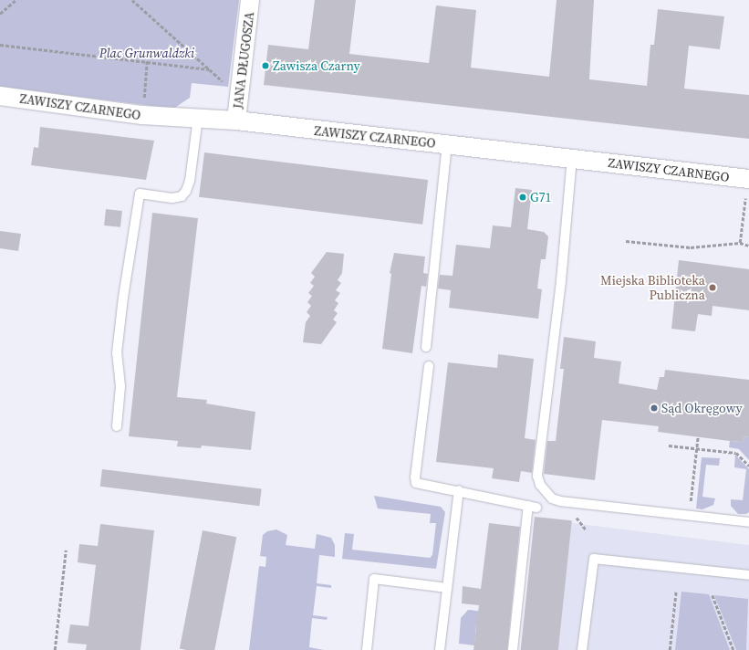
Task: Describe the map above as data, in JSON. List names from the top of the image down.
{
  "streets": {
    "street": ["JANA DŁUGOSZA", "ZAWISZY CZARNEGO"]
  },
  "crossings": [
    ["JANA DŁUGOSZA", "ZAWISZY CZARNEGO"]
  ],
  "parks": ["Plac Grunwaldzki"],
  "places": [
    "Zawisza Czarny",
    "G71",
    "Miejska Biblioteka Publiczna",
    "Sąd Okręgowy"
  ]
}
